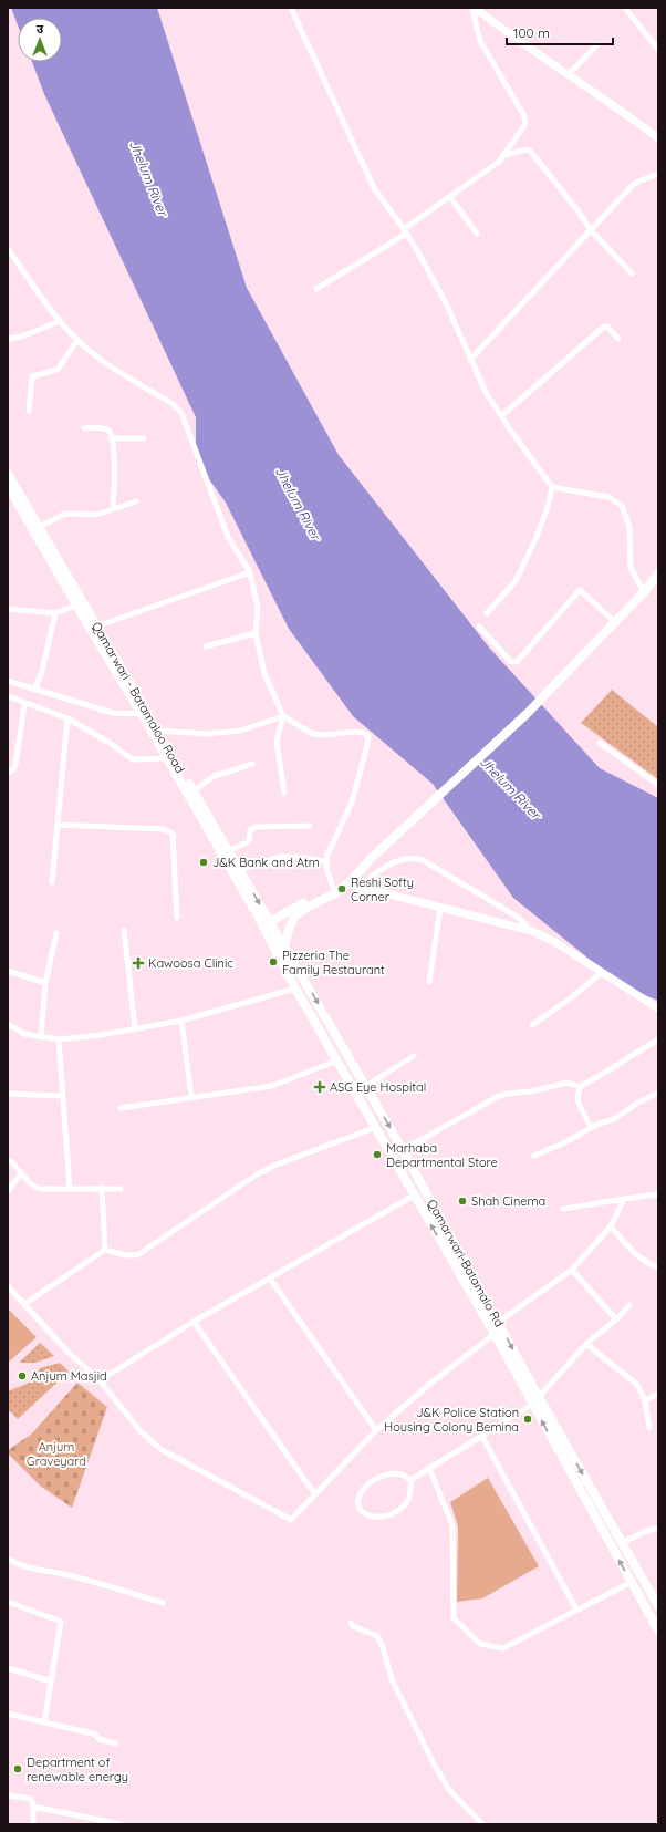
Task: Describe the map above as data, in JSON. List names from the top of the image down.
{
  "streets": {
    "main road": ["Qamarwari - Batamaloo Road", "Qamarwari-Batamalo Rd"]
  },
  "crossings": [
    ["Qamarwari - Batamaloo Road", "Qamarwari-Batamalo Rd"]
  ],
  "water": ["Jhelum River"],
  "parks": ["Anjum Graveyard"],
  "places": {
    "other": [
      "J&K Bank and Atm",
      "Reshi Softy Corner",
      "Pizzeria The Family Restaurant",
      "Marhaba Departmental Store",
      "Shah Cinema",
      "Anjum Masjid",
      "J&K Police Station Housing Colony Bemina",
      "Department of renewable energy"
    ],
    "health": ["Kawoosa Clinic", "ASG Eye Hospital"]
  },
  "scale_bar": "100 m",
  "north": "top"
}
